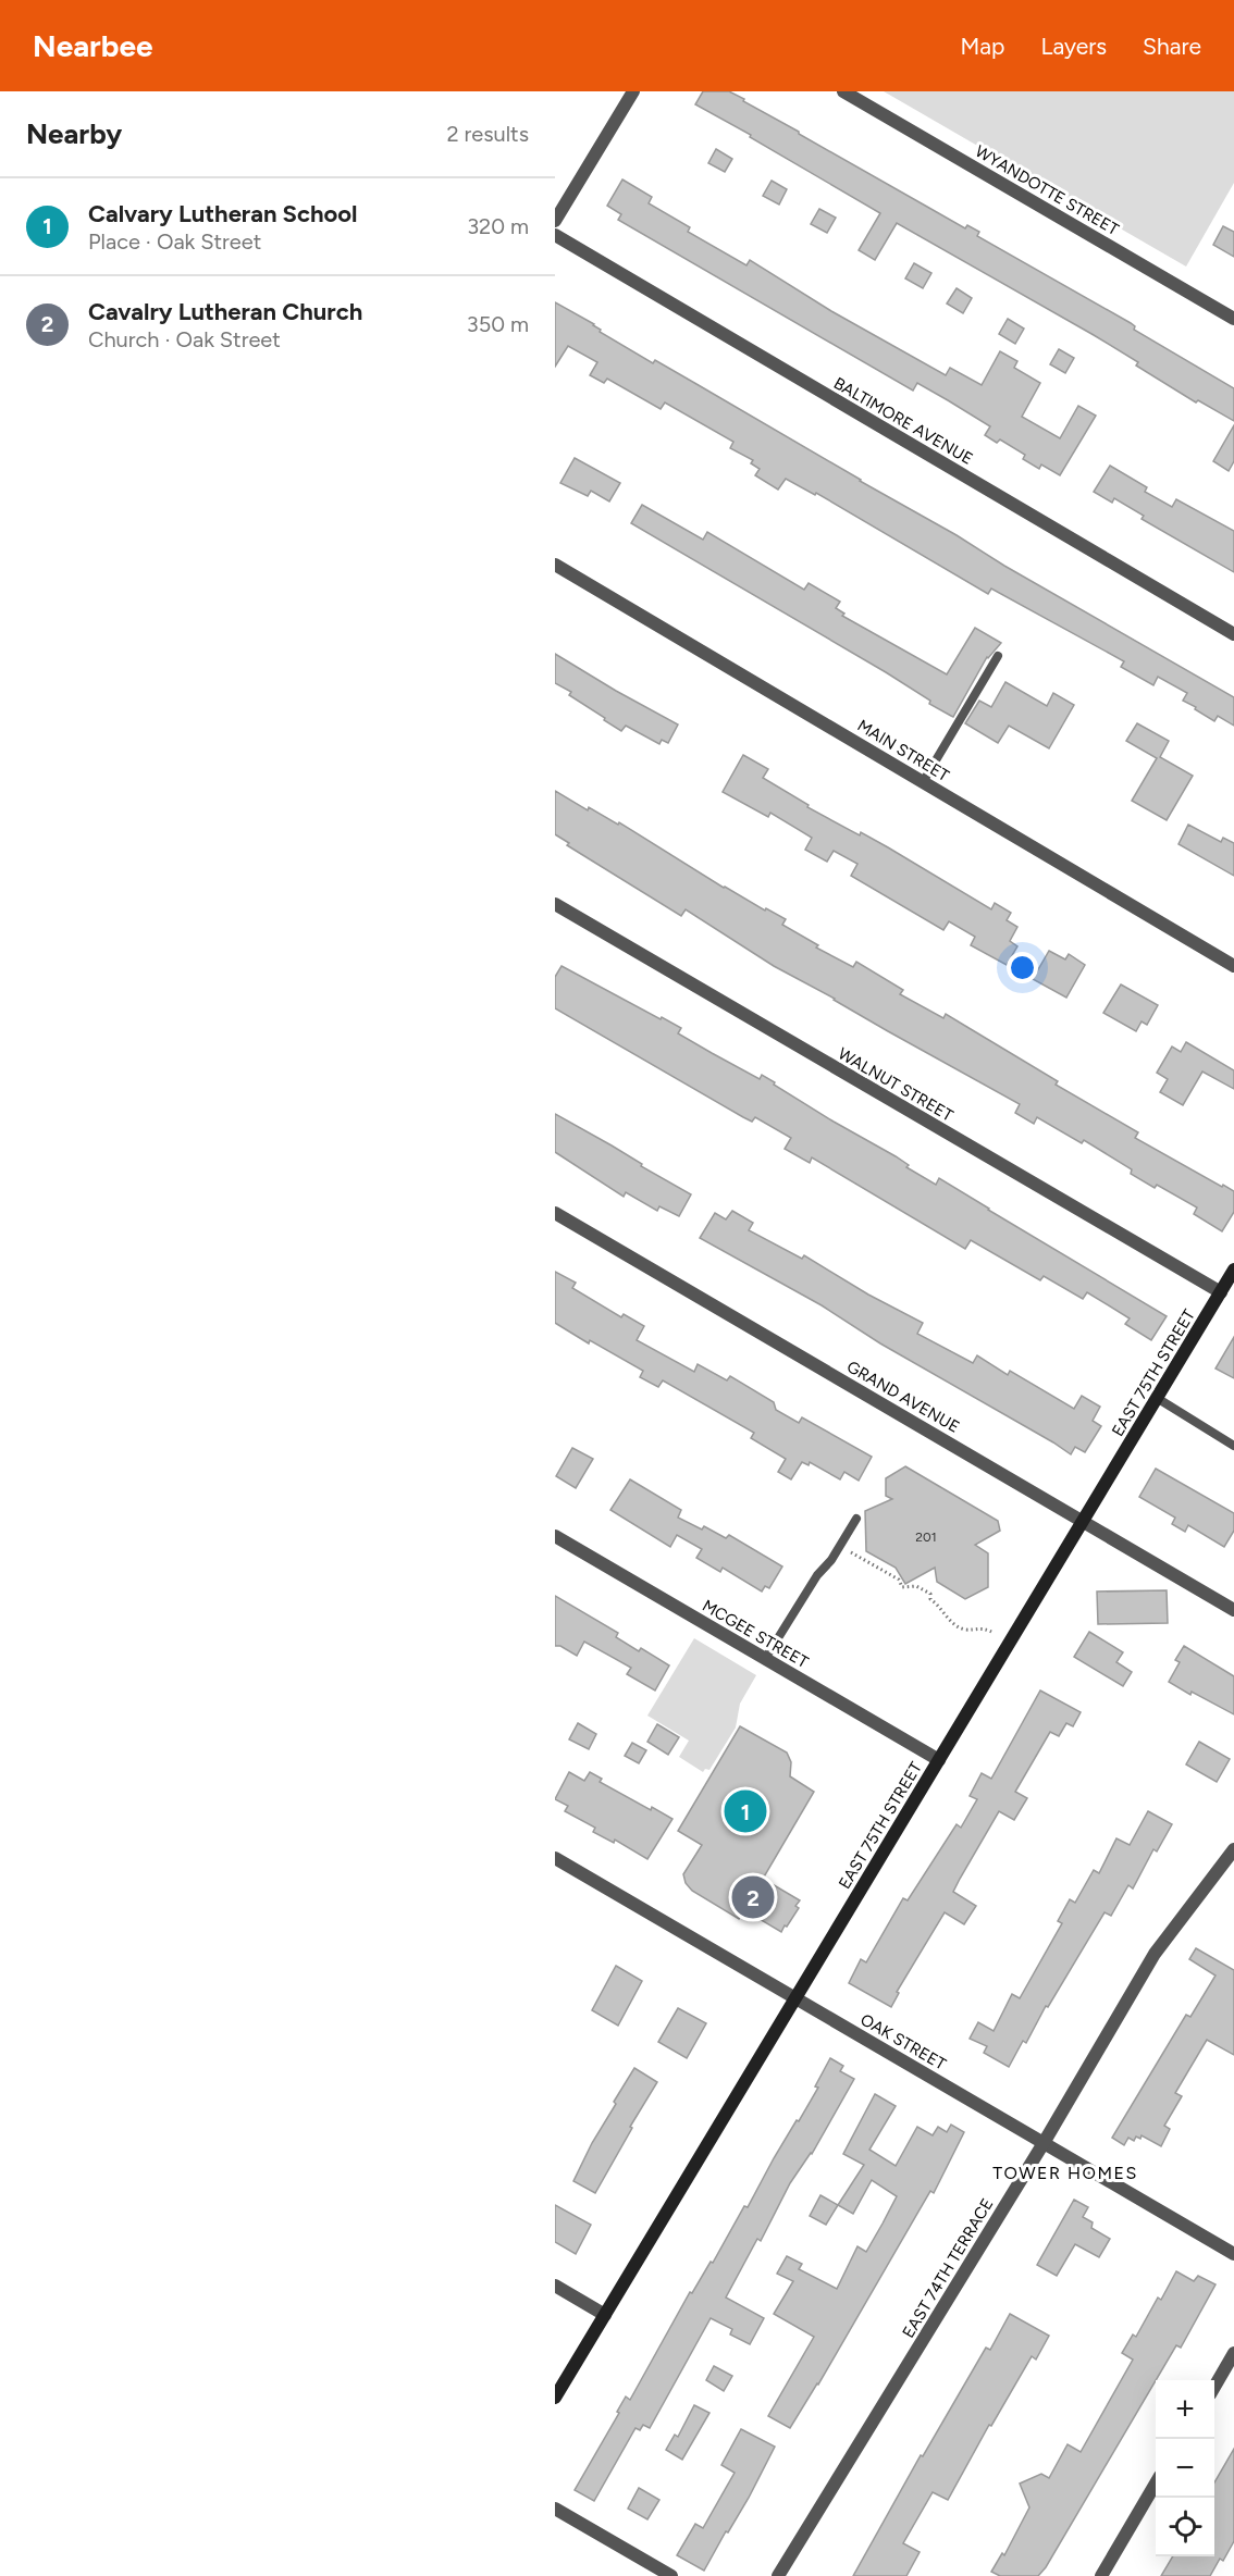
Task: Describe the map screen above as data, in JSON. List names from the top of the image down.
{
  "streets": {
    "main road": ["EAST 75TH STREET"],
    "street": [
      "WYANDOTTE STREET",
      "BALTIMORE AVENUE",
      "MAIN STREET",
      "WALNUT STREET",
      "GRAND AVENUE",
      "MCGEE STREET",
      "OAK STREET",
      "EAST 74TH TERRACE"
    ]
  },
  "crossings": [
    ["WALNUT STREET", "EAST 75TH STREET"],
    ["EAST 75TH STREET", "GRAND AVENUE"],
    ["EAST 75TH STREET", "MCGEE STREET"],
    ["EAST 75TH STREET", "OAK STREET"],
    ["OAK STREET", "EAST 74TH TERRACE"]
  ],
  "districts": ["TOWER HOMES"],
  "house_numbers": ["201"],
  "page": {
    "header": "Nearbee",
    "nav": ["Map", "Layers", "Share"],
    "heading": ["Nearby", "2 results"],
    "list": [
      {
        "mark": "1",
        "name": "Calvary Lutheran School",
        "note": "Place · Oak Street",
        "value": "320 m"
      },
      {
        "mark": "2",
        "name": "Cavalry Lutheran Church",
        "note": "Church · Oak Street",
        "value": "350 m"
      }
    ],
    "pins": ["1", "2"],
    "map_buttons": ["+", "−"]
  }
}
